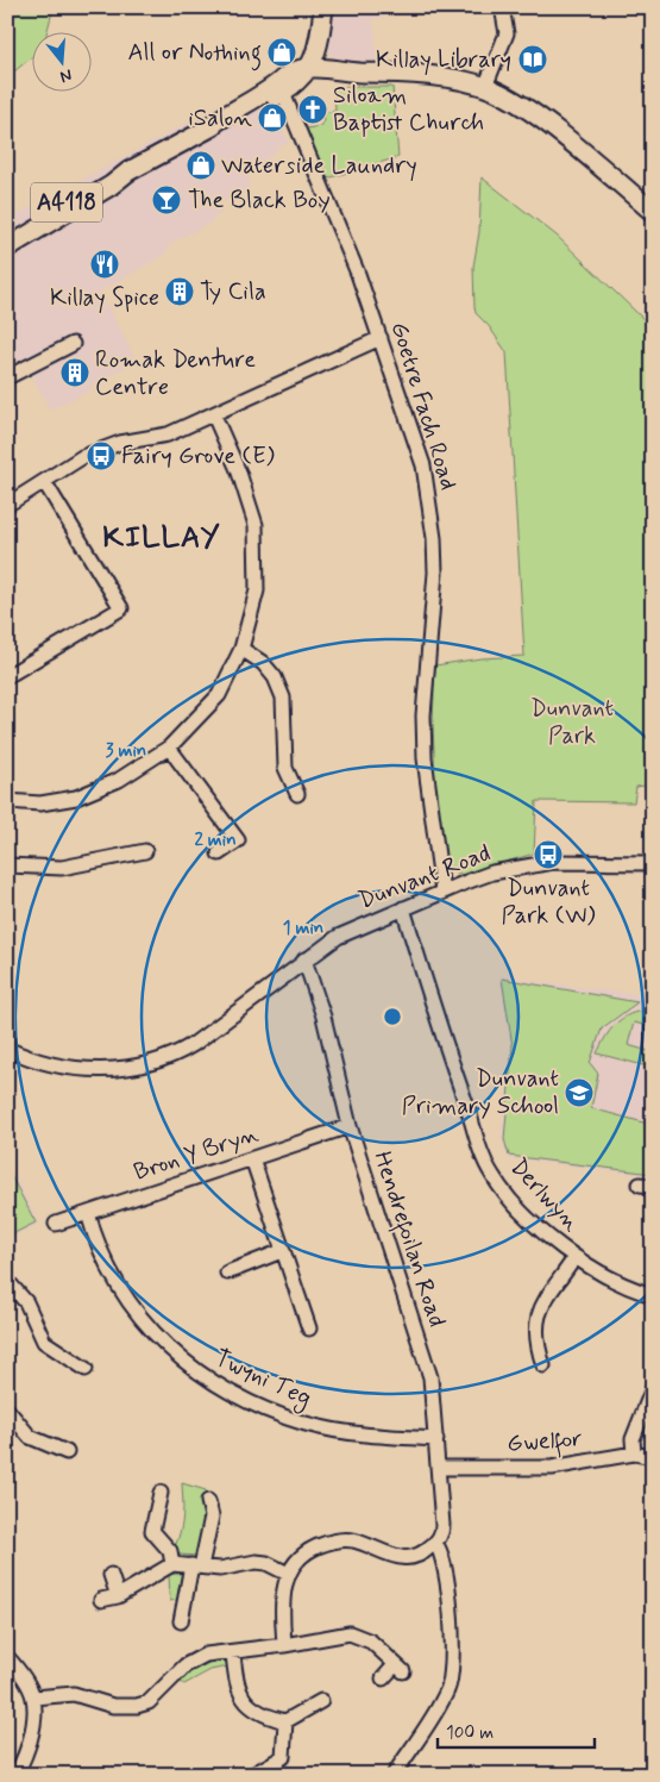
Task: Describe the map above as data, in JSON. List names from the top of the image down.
{
  "streets": {
    "main road": ["A4118"],
    "street": [
      "Goetre Fach Road",
      "Dunvant Road",
      "Bron Y Bryn",
      "Derlwyn",
      "Hendrefoilan Road",
      "Twyni Teg",
      "Gwelfor"
    ]
  },
  "crossings": [
    ["A4118", "Goetre Fach Road"],
    ["Goetre Fach Road", "Dunvant Road"],
    ["Dunvant Road", "Derlwyn"],
    ["Dunvant Road", "Hendrefoilan Road"],
    ["Bron Y Bryn", "Hendrefoilan Road"],
    ["Bron Y Bryn", "Twyni Teg"],
    ["Hendrefoilan Road", "Twyni Teg"],
    ["Hendrefoilan Road", "Gwelfor"]
  ],
  "districts": ["KILLAY"],
  "parks": ["Dunvant Park"],
  "places": {
    "shop": ["All or Nothing", "iSalon", "Waterside Laundry"],
    "library": ["Killay Library"],
    "church": ["Siloam Baptist Church"],
    "bar": ["The Black Boy"],
    "restaurant": ["Killay Spice"],
    "building": ["Ty Cila", "Romak Denture Centre"],
    "bus stop": ["Fairy Grove (E)", "Dunvant Park (W)"],
    "school or university": ["Dunvant Primary School"]
  },
  "scale_bar": "100 m",
  "north": "bottom",
  "rings": ["3 min", "2 min", "1 min"]
}
